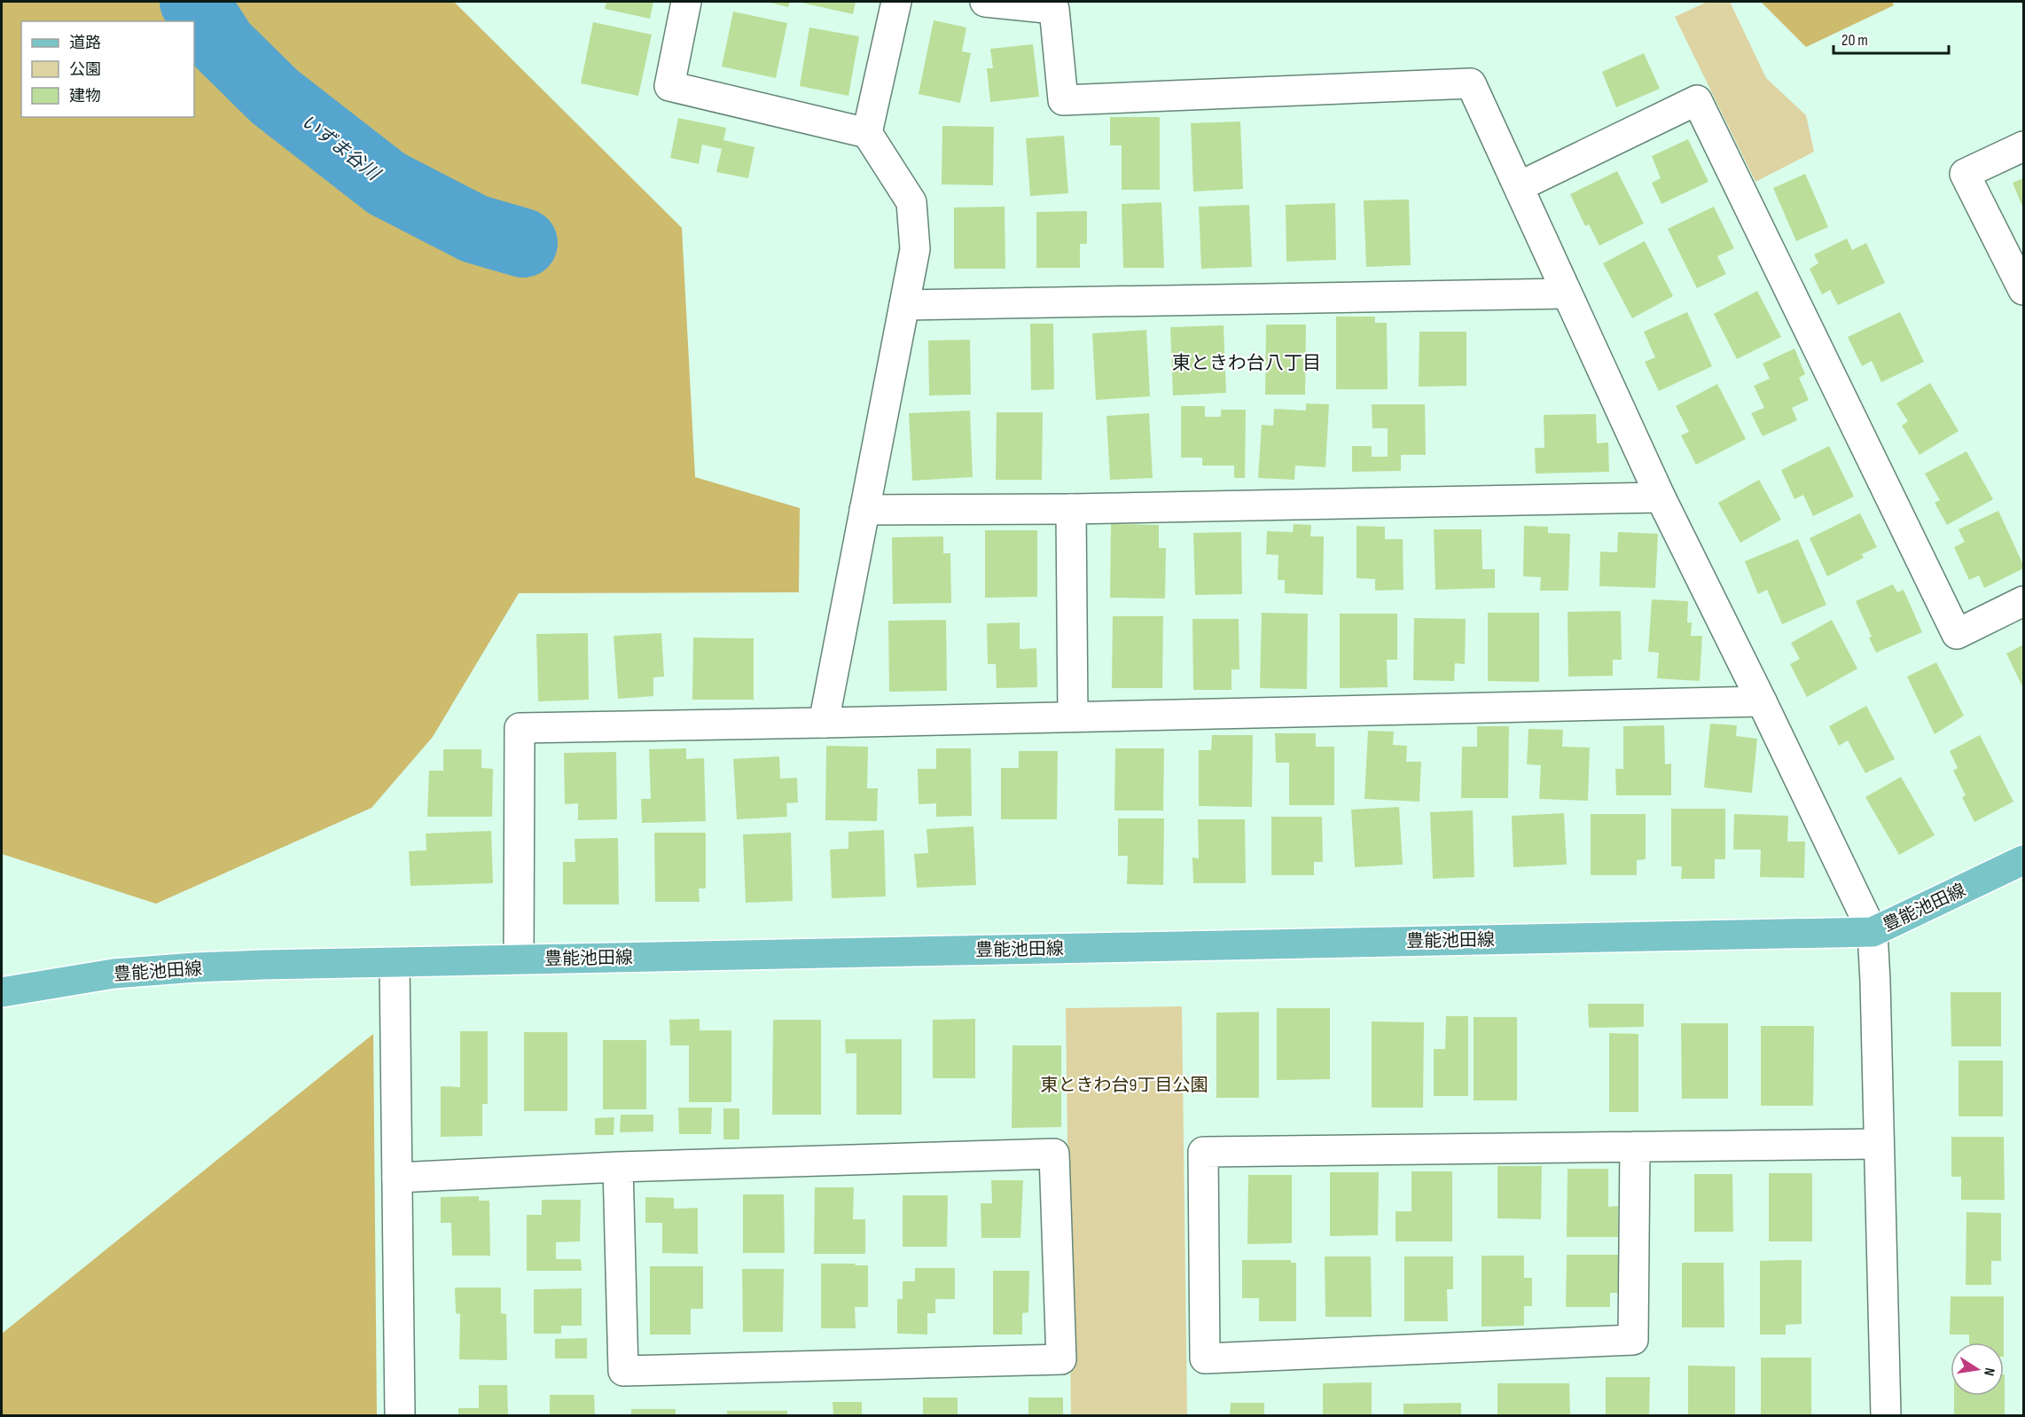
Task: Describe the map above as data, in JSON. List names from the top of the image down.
{
  "streets": {
    "main road": ["豊能池田線"]
  },
  "districts": ["東ときわ台八丁目"],
  "water": ["いずま谷川"],
  "parks": ["東ときわ台9丁目公園"],
  "legend": ["道路", "公園", "建物"],
  "scale_bar": "20 m",
  "north": "right"
}
